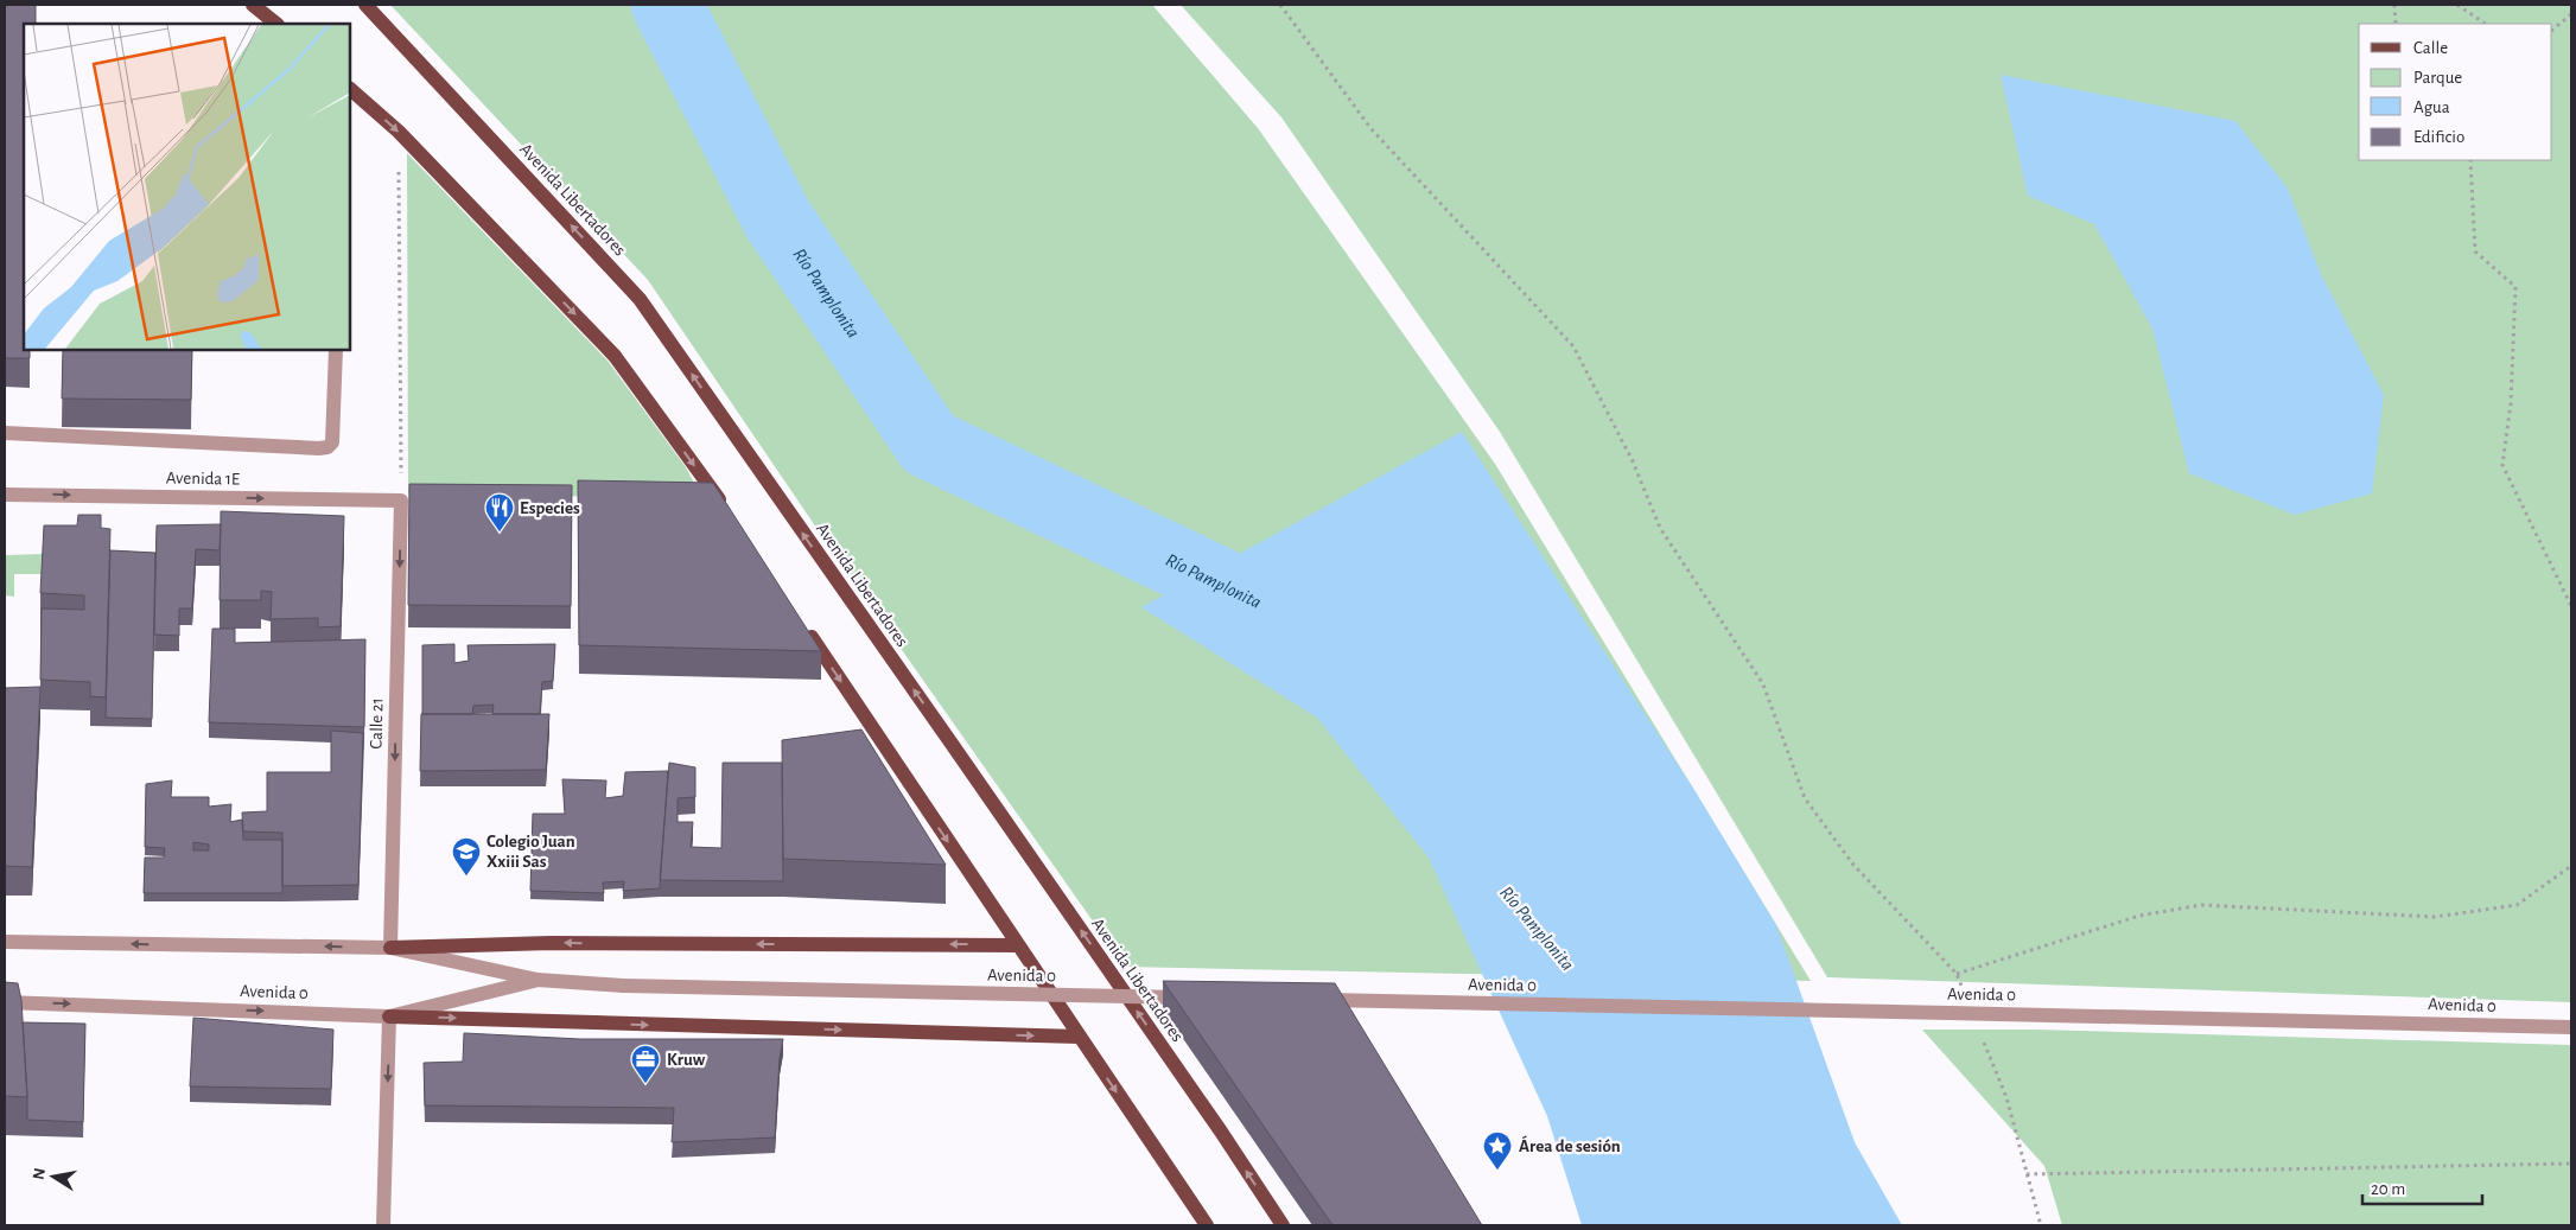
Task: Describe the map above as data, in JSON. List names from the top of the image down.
{
  "streets": {
    "main road": ["Avenida Libertadores"],
    "street": ["Avenida 1E", "Calle 21", "Avenida 0"]
  },
  "crossings": [
    ["Avenida 1E", "Calle 21"],
    ["Calle 21", "Avenida 0"]
  ],
  "one_way": ["Avenida 1E", "Calle 21"],
  "water": ["Río Pamplonita"],
  "places": {
    "restaurant": ["Especies"],
    "school or university": ["Colegio Juan Xxiii Sas"],
    "office": ["Kruw"],
    "place": ["Área de sesión"]
  },
  "legend": [
    "Calle",
    "Parque",
    "Agua",
    "Edificio"
  ],
  "scale_bar": "20 m",
  "north": "left"
}
